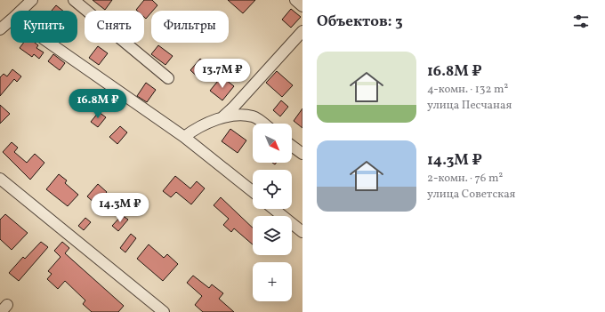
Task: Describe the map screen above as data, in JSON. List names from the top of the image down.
{
  "north": "bottom right",
  "page": {
    "heading": "Объектов: 3",
    "chip": ["Купить", "Снять", "Фильтры"],
    "list": [
      {
        "name": "16.8M ₽",
        "note": "4-комн. · 132 m² · улица Песчаная"
      },
      {
        "name": "14.3M ₽",
        "note": "2-комн. · 76 m² · улица Советская"
      }
    ],
    "price": ["13.7M ₽", "16.8M ₽", "14.3M ₽"],
    "map_buttons": "+"
  }
}
